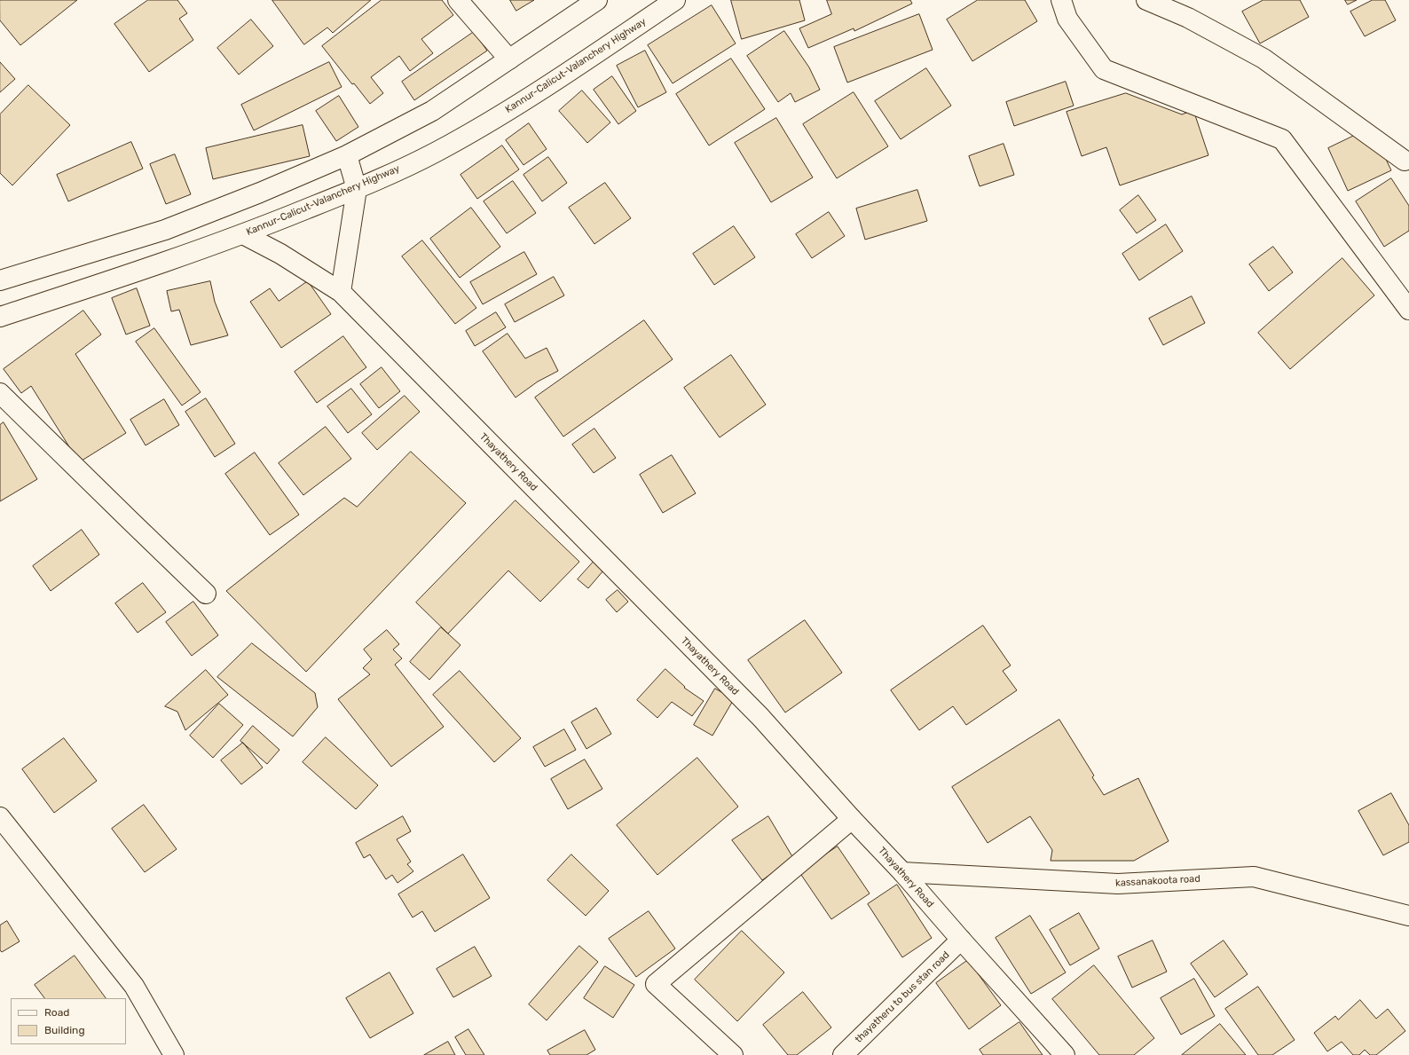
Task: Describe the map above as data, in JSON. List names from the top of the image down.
{
  "streets": {
    "main road": [
      "Kannur-Calicut-Valanchery Highway",
      "Thayathery Road",
      "kassanakoota road",
      "thayatheru to bus stan road"
    ]
  },
  "crossings": [
    ["Kannur-Calicut-Valanchery Highway", "Thayathery Road"],
    ["Thayathery Road", "kassanakoota road"],
    ["Thayathery Road", "thayatheru to bus stan road"]
  ],
  "legend": ["Road", "Building"]
}
